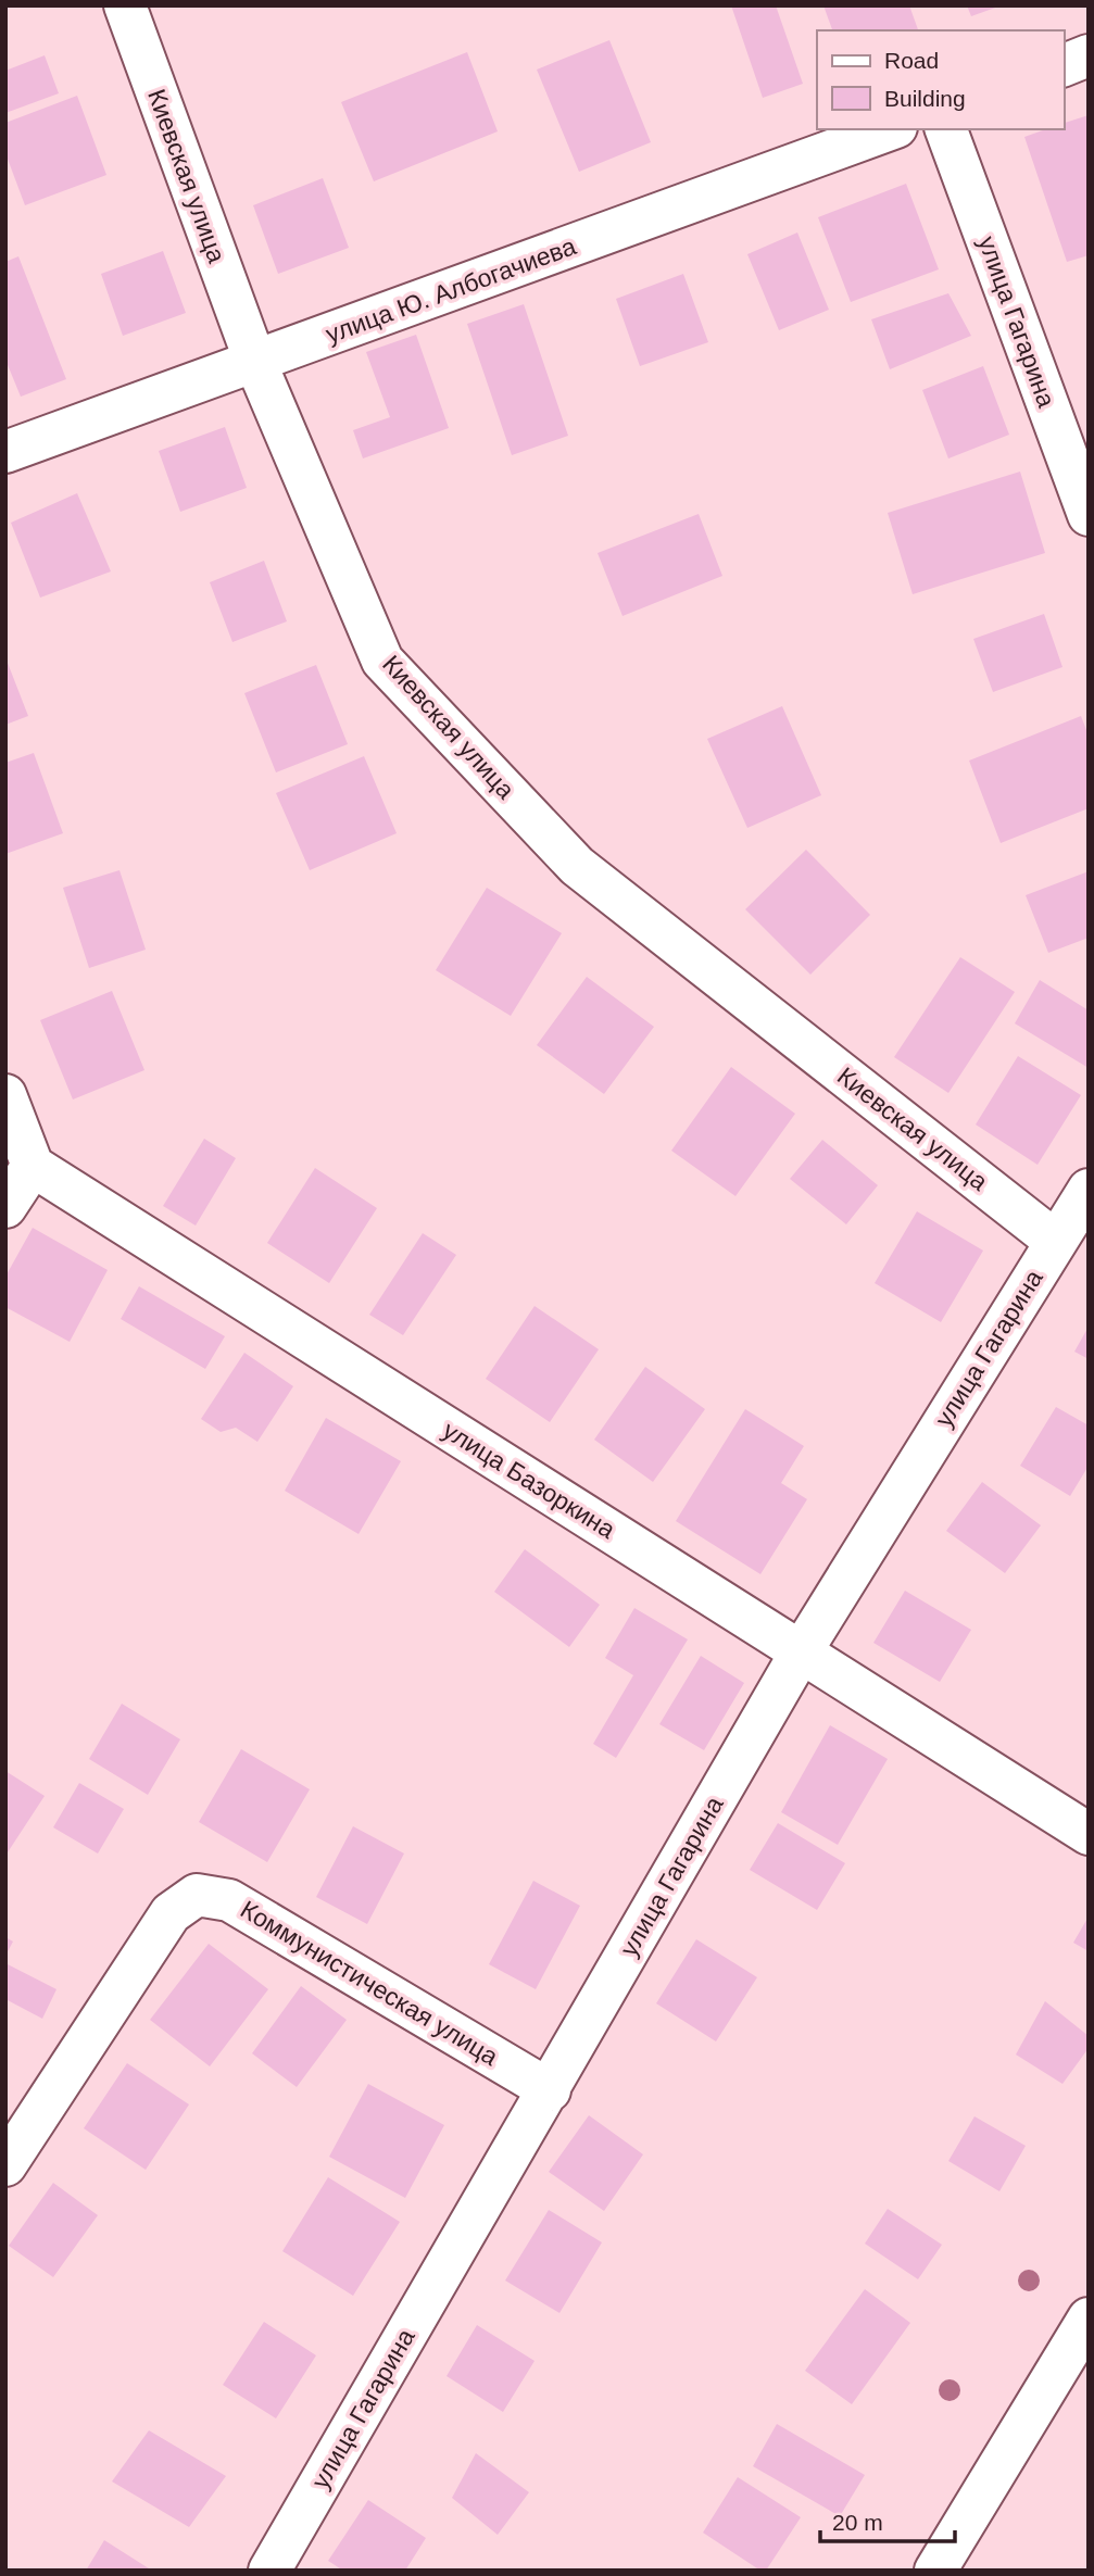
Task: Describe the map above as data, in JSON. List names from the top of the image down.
{
  "streets": {
    "street": [
      "Киевская улица",
      "улица Ю. Албогачиева",
      "улица Гагарина",
      "улица Базоркина",
      "Коммунистическая улица"
    ]
  },
  "crossings": [
    ["Киевская улица", "улица Ю. Албогачиева"],
    ["Киевская улица", "улица Гагарина"],
    ["улица Гагарина", "улица Базоркина"],
    ["улица Гагарина", "Коммунистическая улица"]
  ],
  "legend": ["Road", "Building"],
  "scale_bar": "20 m"
}
